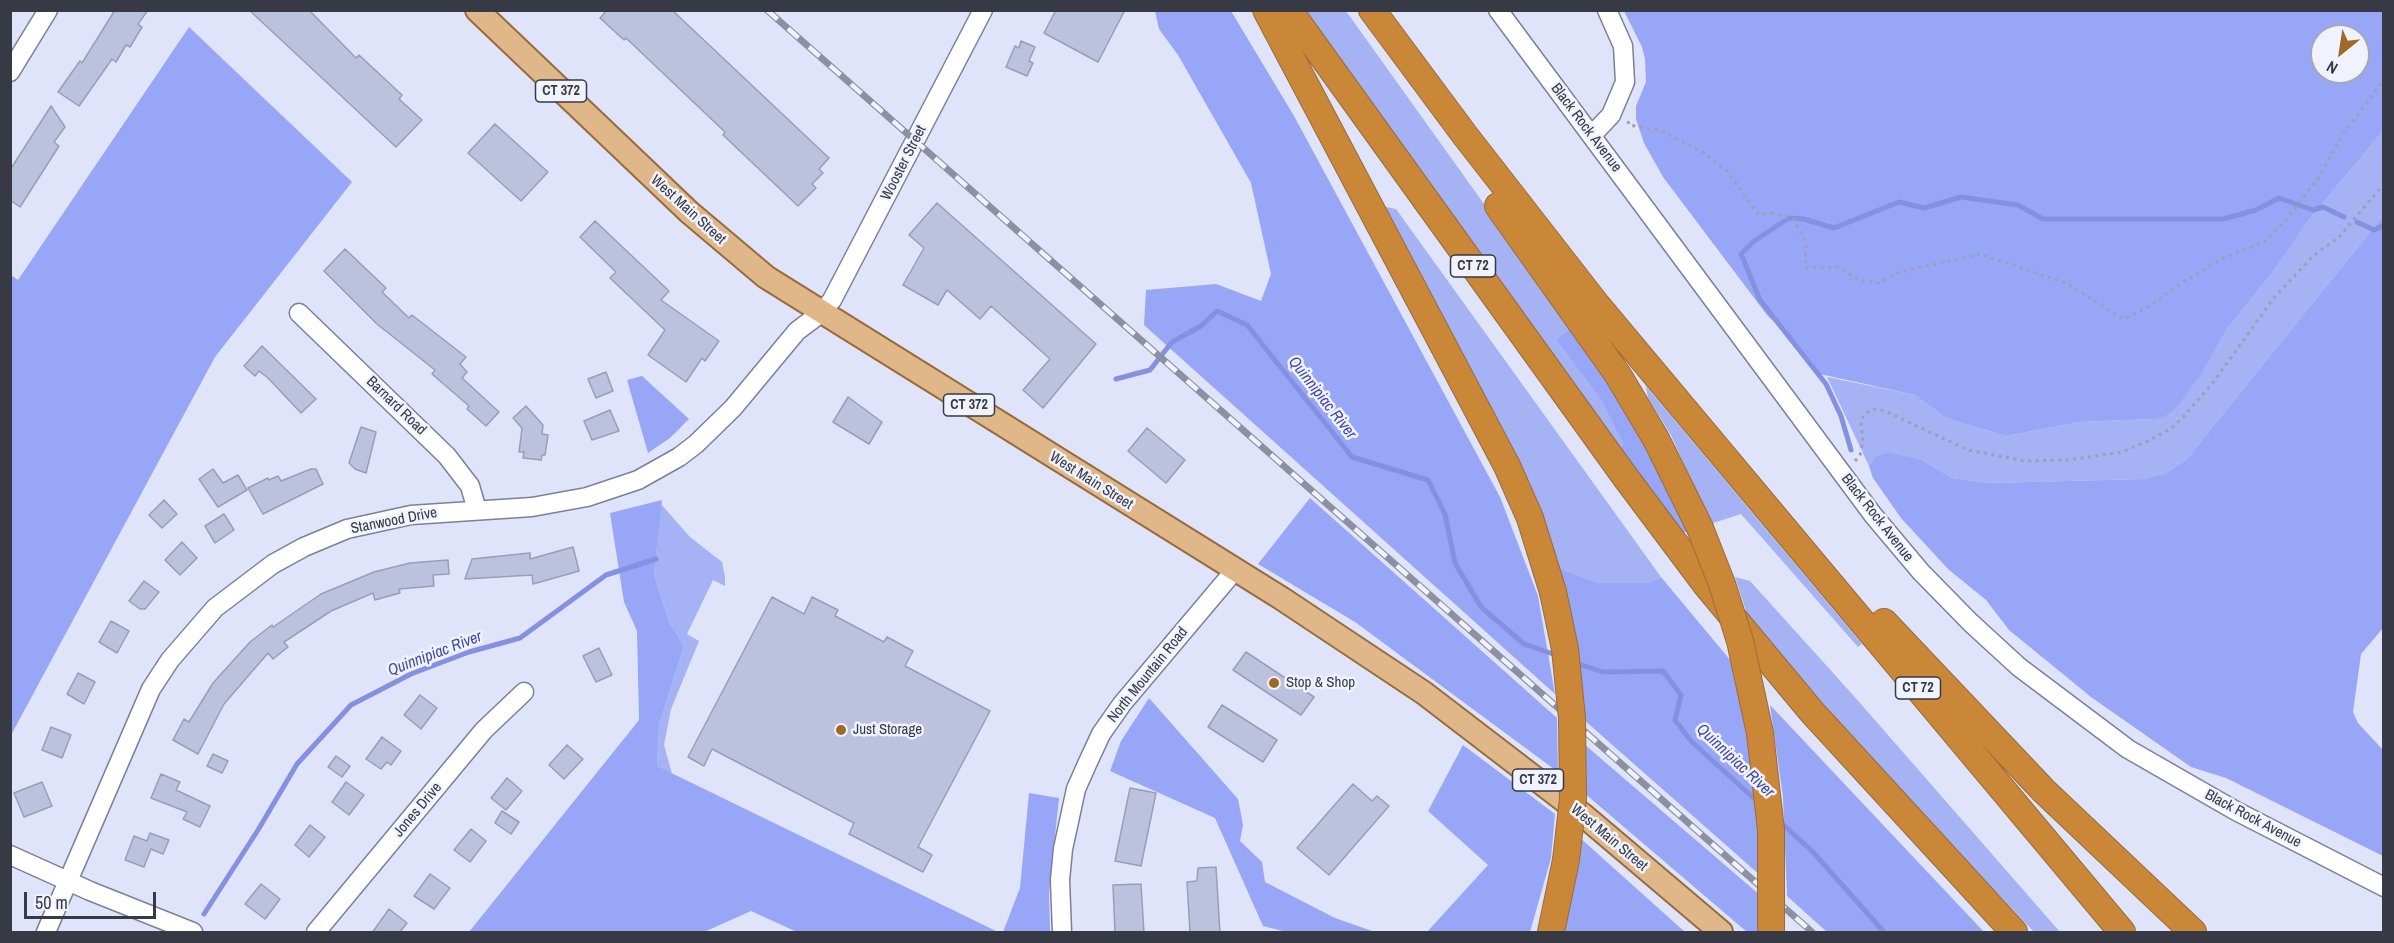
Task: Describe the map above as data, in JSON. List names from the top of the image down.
{
  "streets": {
    "highway": ["CT 72"],
    "main road": ["CT 372", "West Main Street"],
    "street": [
      "Black Rock Avenue",
      "Wooster Street",
      "Barnard Road",
      "Stanwood Drive",
      "North Mountain Road",
      "Jones Drive"
    ]
  },
  "crossings": [
    ["Wooster Street", "West Main Street"],
    ["Wooster Street", "Stanwood Drive"],
    ["West Main Street", "Stanwood Drive"],
    ["West Main Street", "North Mountain Road"],
    ["Barnard Road", "Stanwood Drive"]
  ],
  "water": ["Quinnipiac River"],
  "places": ["Stop & Shop", "Just Storage"],
  "scale_bar": "50 m",
  "north": "bottom left"
}
